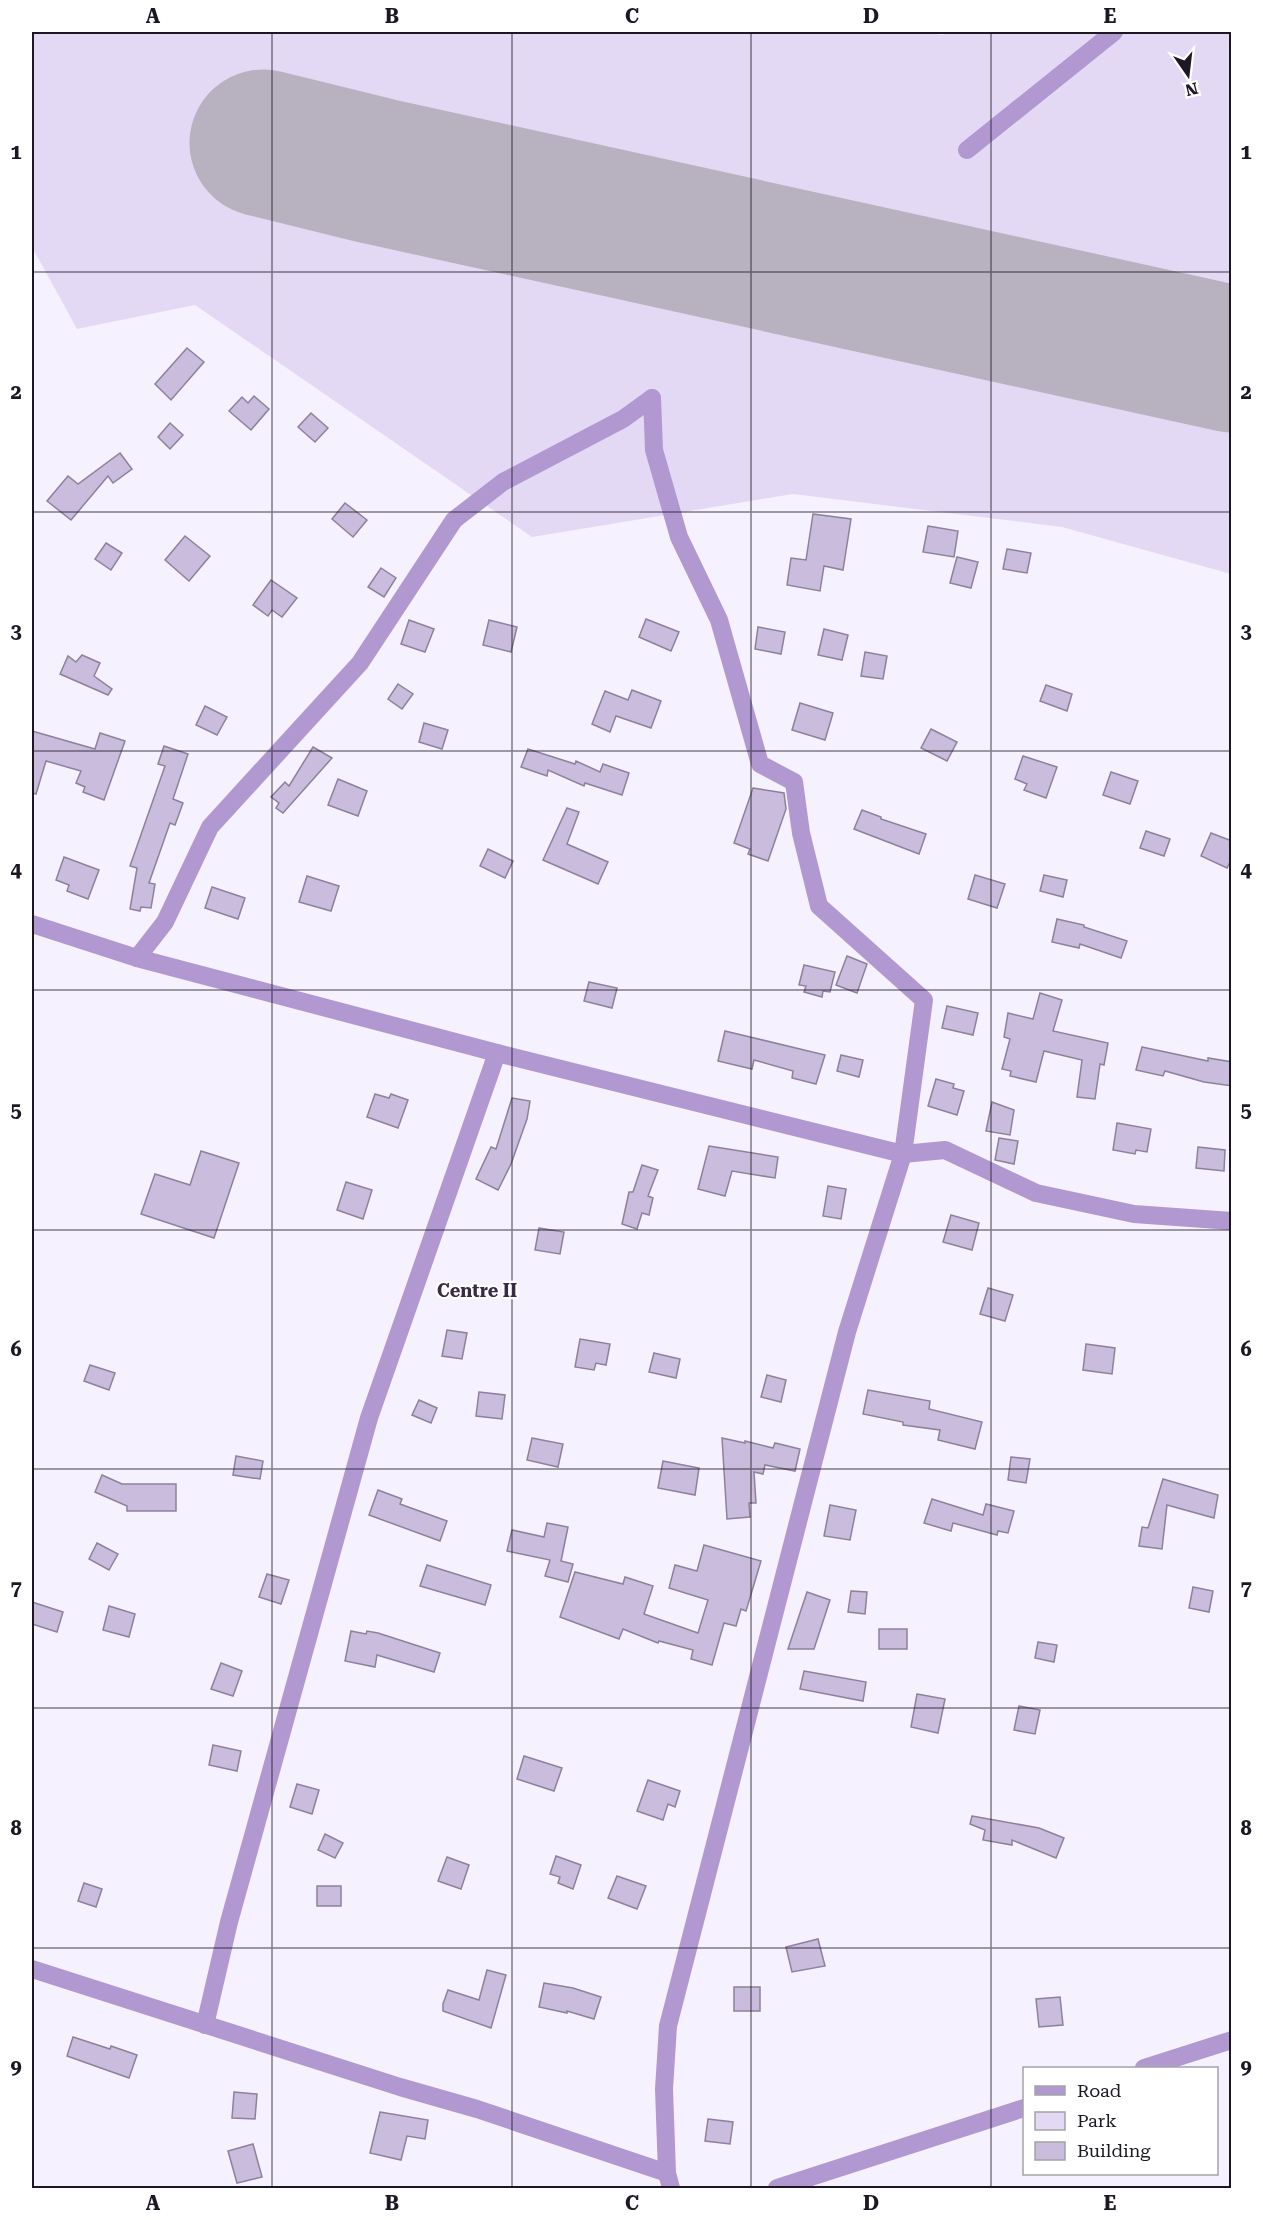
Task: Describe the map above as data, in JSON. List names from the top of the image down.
{
  "districts": ["Centre II"],
  "legend": ["Road", "Park", "Building"],
  "north": "bottom",
  "grid": {
    "columns": [
      "A",
      "B",
      "C",
      "D",
      "E"
    ],
    "rows": [
      "1",
      "2",
      "3",
      "4",
      "5",
      "6",
      "7",
      "8",
      "9"
    ]
  }
}
